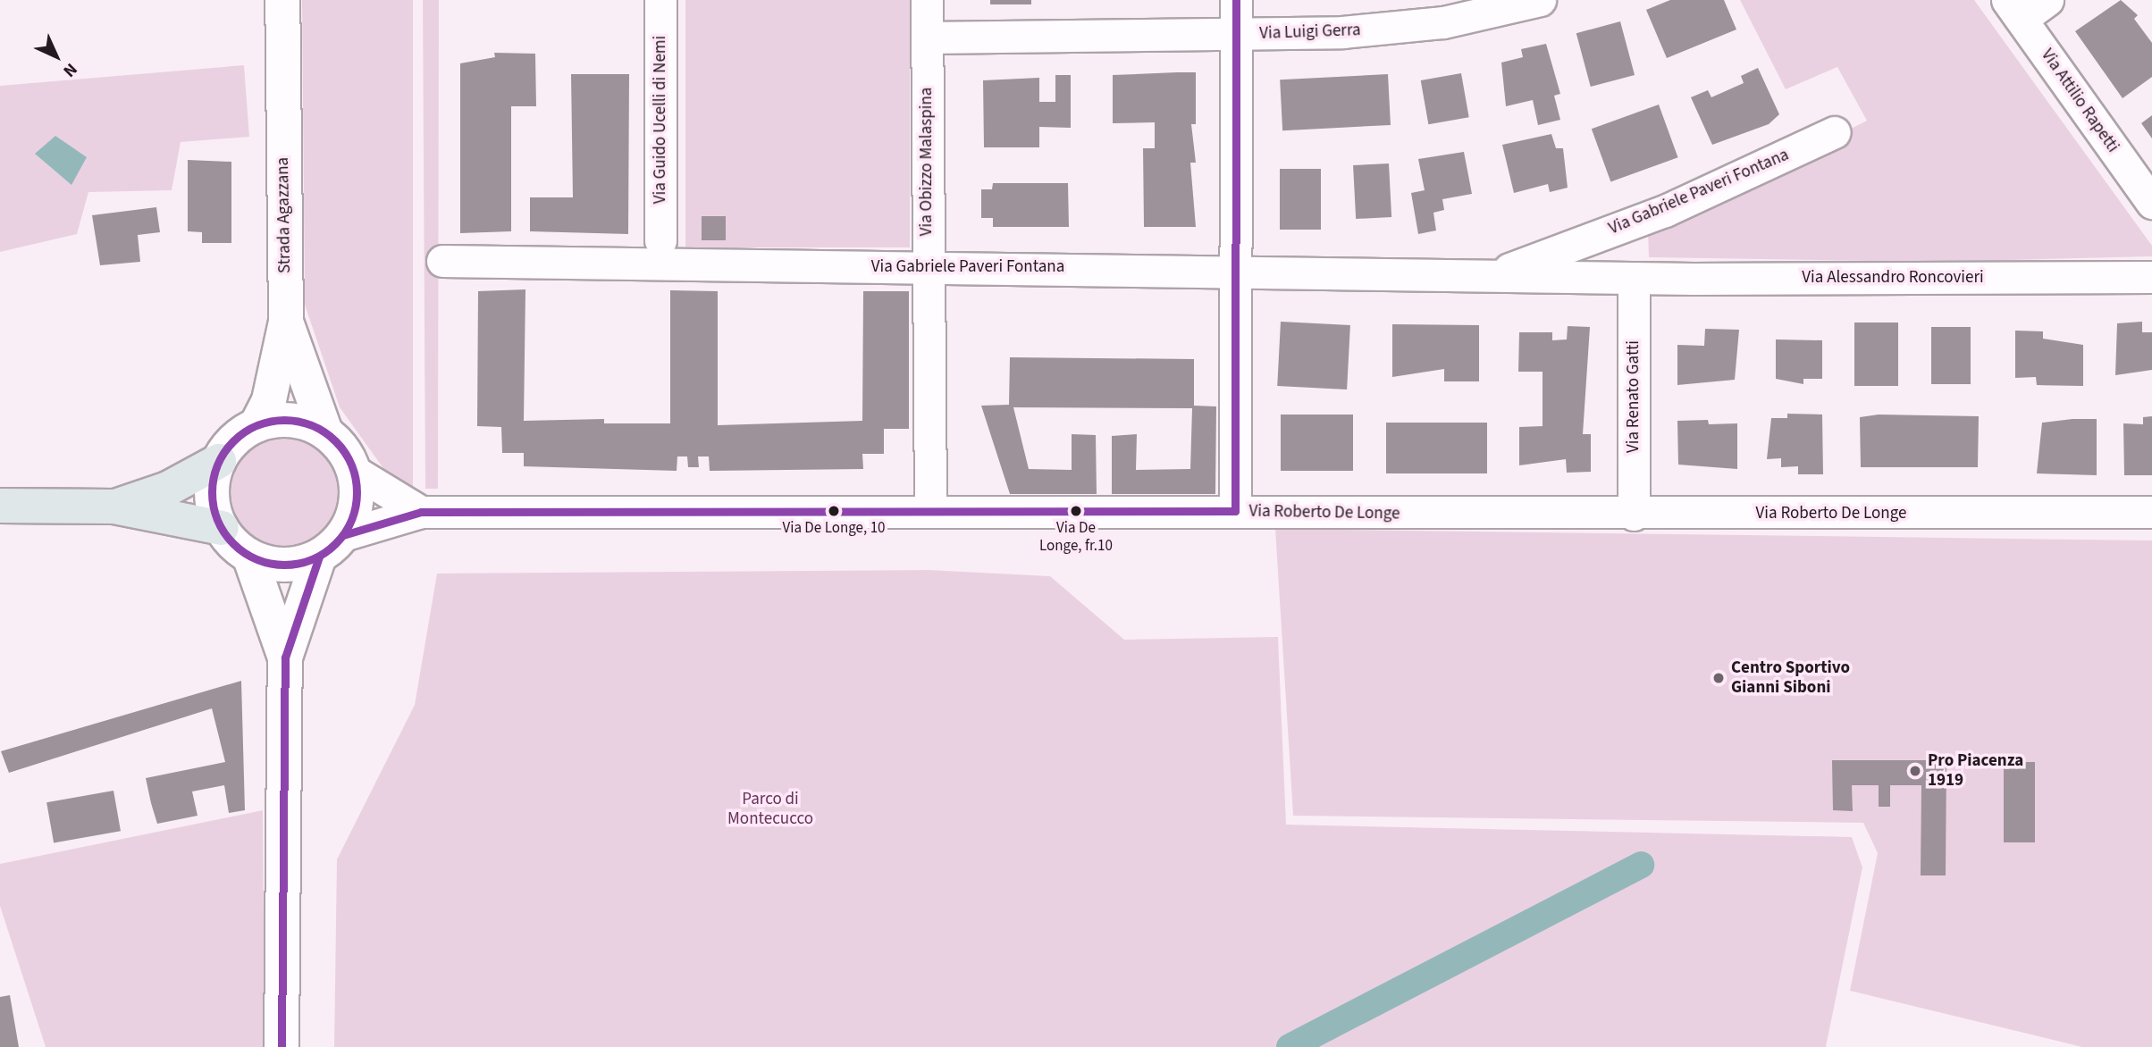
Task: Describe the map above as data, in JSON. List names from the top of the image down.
{
  "streets": {
    "main road": ["Strada Agazzana"],
    "street": [
      "Via Luigi Gerra",
      "Via Attilio Rapetti",
      "Via Guido Ucelli di Nemi",
      "Via Obizzo Malaspina",
      "Via Gabriele Paveri Fontana",
      "Via Alessandro Roncovieri",
      "Via Renato Gatti",
      "Via Roberto De Longe"
    ]
  },
  "crossings": [
    ["Via Luigi Gerra", "Via Obizzo Malaspina"],
    ["Via Obizzo Malaspina", "Via Gabriele Paveri Fontana"],
    ["Via Obizzo Malaspina", "Via Roberto De Longe"],
    ["Via Gabriele Paveri Fontana", "Via Alessandro Roncovieri"],
    ["Via Gabriele Paveri Fontana", "Via Renato Gatti"],
    ["Via Alessandro Roncovieri", "Via Renato Gatti"],
    ["Via Renato Gatti", "Via Roberto De Longe"]
  ],
  "parks": ["Parco di Montecucco"],
  "places": [
    "Via De Longe, 10",
    "Via De Longe, fr.10",
    "Centro Sportivo Gianni Siboni",
    "Pro Piacenza 1919"
  ],
  "north": "bottom right"
}
